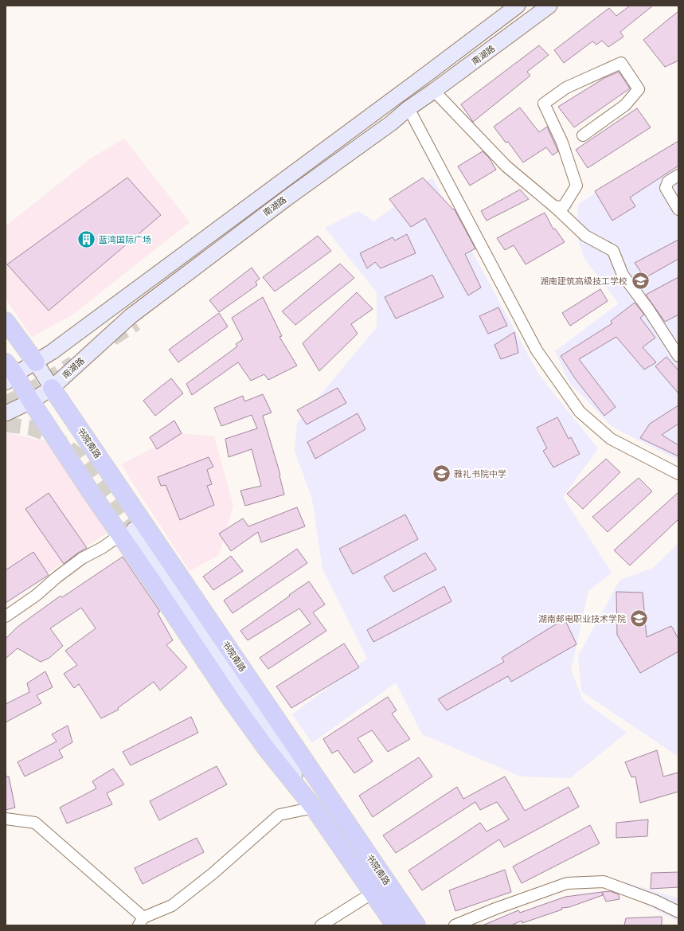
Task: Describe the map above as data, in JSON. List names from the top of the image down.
{
  "streets": {
    "main road": ["南湖路", "书院南路"]
  },
  "crossings": [
    ["南湖路", "书院南路"]
  ],
  "places": {
    "building": ["蓝湾国际广场"],
    "school or university": ["湖南建筑高级技工学校", "雅礼书院中学", "湖南邮电职业技术学院"]
  }
}
